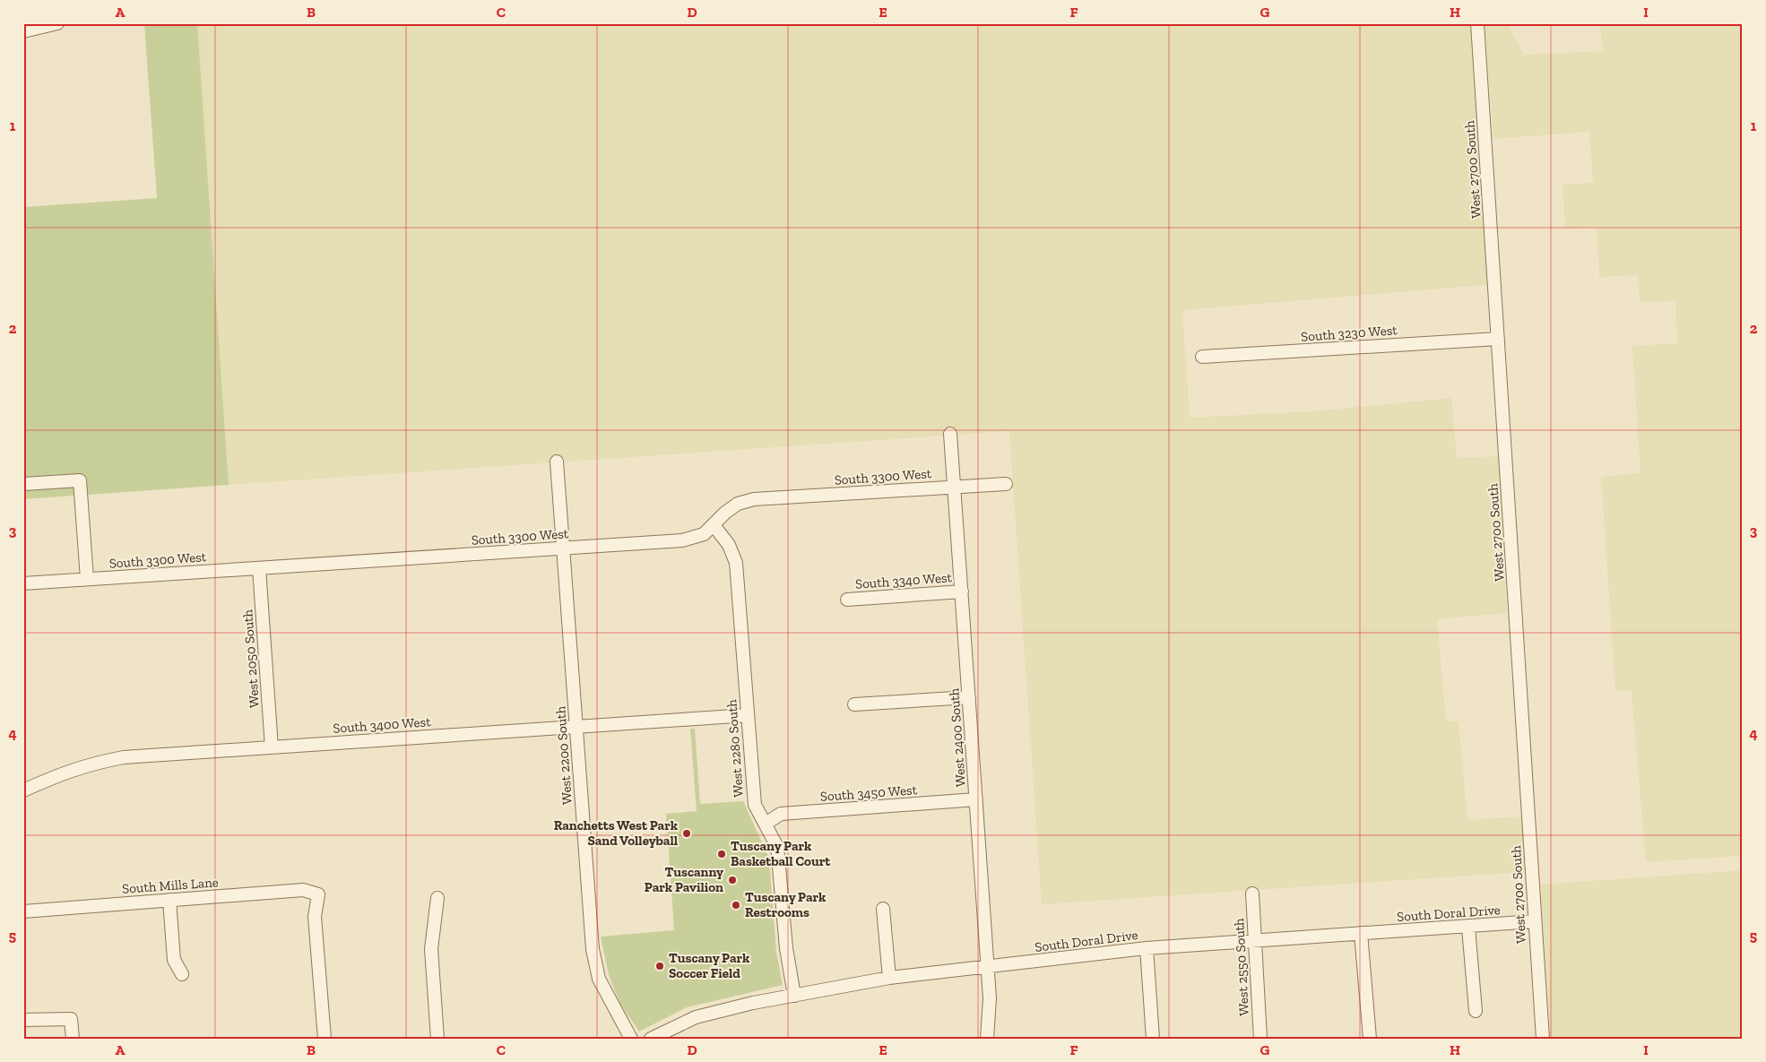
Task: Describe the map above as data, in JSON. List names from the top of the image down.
{
  "streets": {
    "street": [
      "West 2700 South",
      "South 3230 West",
      "South 3300 West",
      "South 3340 West",
      "West 2050 South",
      "South 3400 West",
      "West 2400 South",
      "West 2280 South",
      "West 2200 South",
      "South 3450 West",
      "South Mills Lane",
      "South Doral Drive",
      "West 2550 South"
    ]
  },
  "crossings": [
    ["West 2700 South", "South 3230 West"],
    ["West 2700 South", "South Doral Drive"],
    ["South 3300 West", "West 2050 South"],
    ["South 3300 West", "West 2400 South"],
    ["South 3300 West", "West 2280 South"],
    ["South 3300 West", "West 2200 South"],
    ["South 3340 West", "West 2400 South"],
    ["West 2050 South", "South 3400 West"],
    ["South 3400 West", "West 2280 South"],
    ["South 3400 West", "West 2200 South"],
    ["West 2400 South", "South 3450 West"],
    ["West 2400 South", "South Doral Drive"],
    ["West 2280 South", "South 3450 West"],
    ["West 2280 South", "South Doral Drive"],
    ["South Doral Drive", "West 2550 South"]
  ],
  "places": [
    "Ranchetts West Park Sand Volleyball",
    "Tuscany Park Basketball Court",
    "Tuscanny Park Pavilion",
    "Tuscany Park Restrooms",
    "Tuscany Park Soccer Field"
  ],
  "grid": {
    "columns": [
      "A",
      "B",
      "C",
      "D",
      "E",
      "F",
      "G",
      "H",
      "I"
    ],
    "rows": [
      "1",
      "2",
      "3",
      "4",
      "5"
    ]
  }
}
